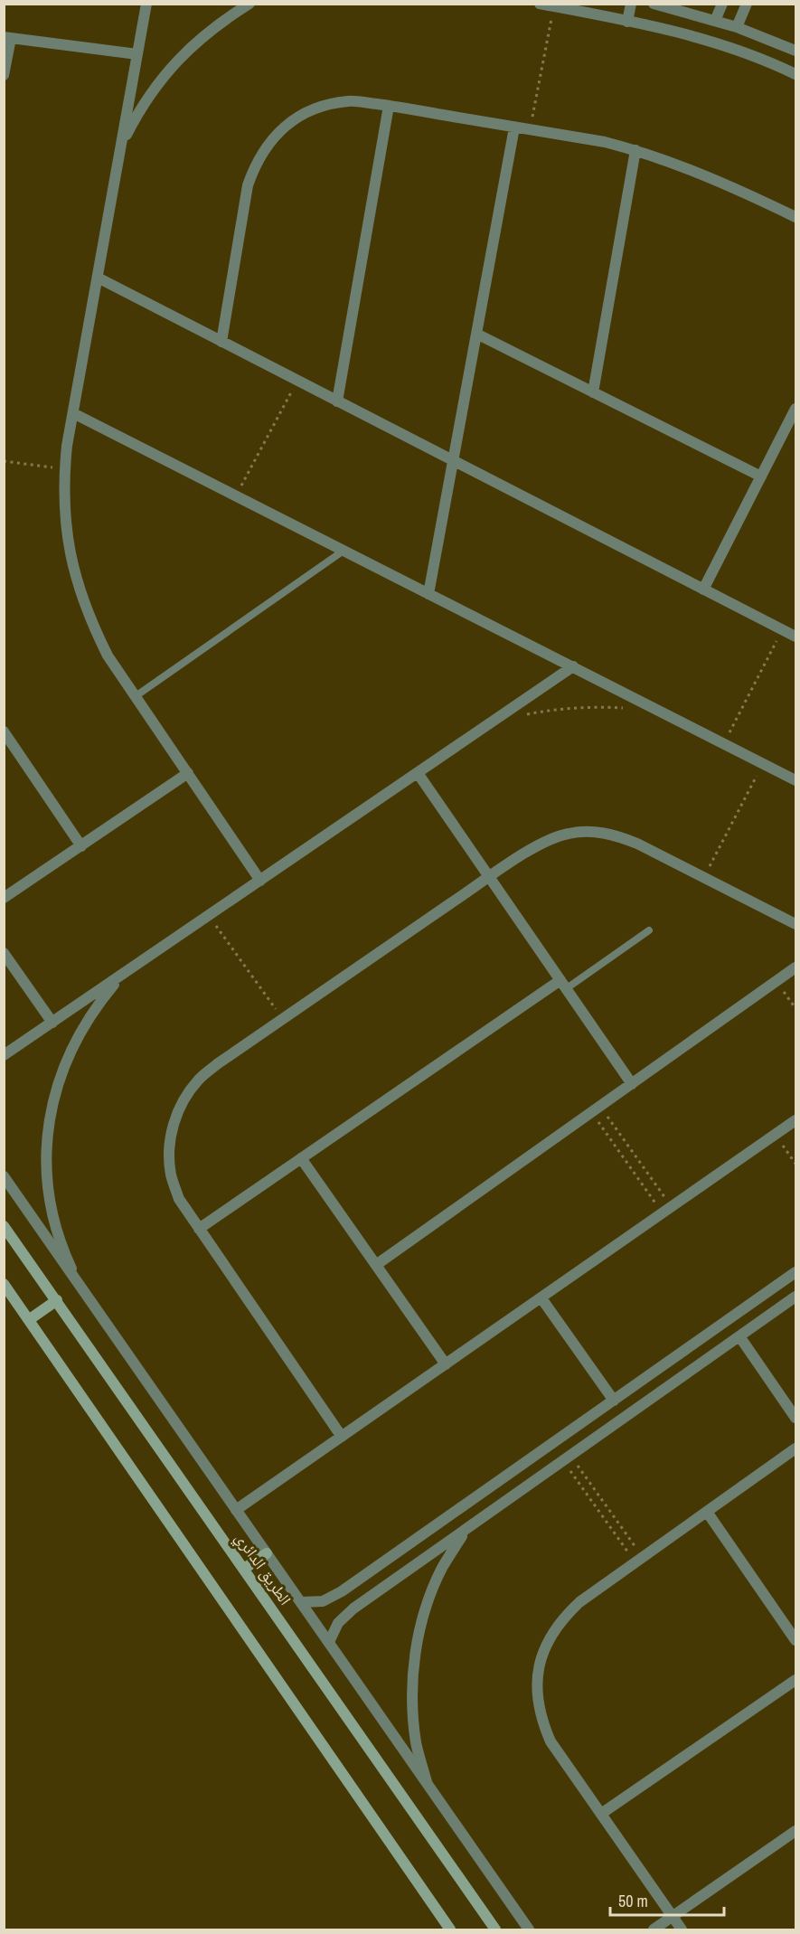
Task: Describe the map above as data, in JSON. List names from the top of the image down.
{
  "streets": {
    "main road": ["الطريق الدائري"]
  },
  "scale_bar": "50 m"
}
